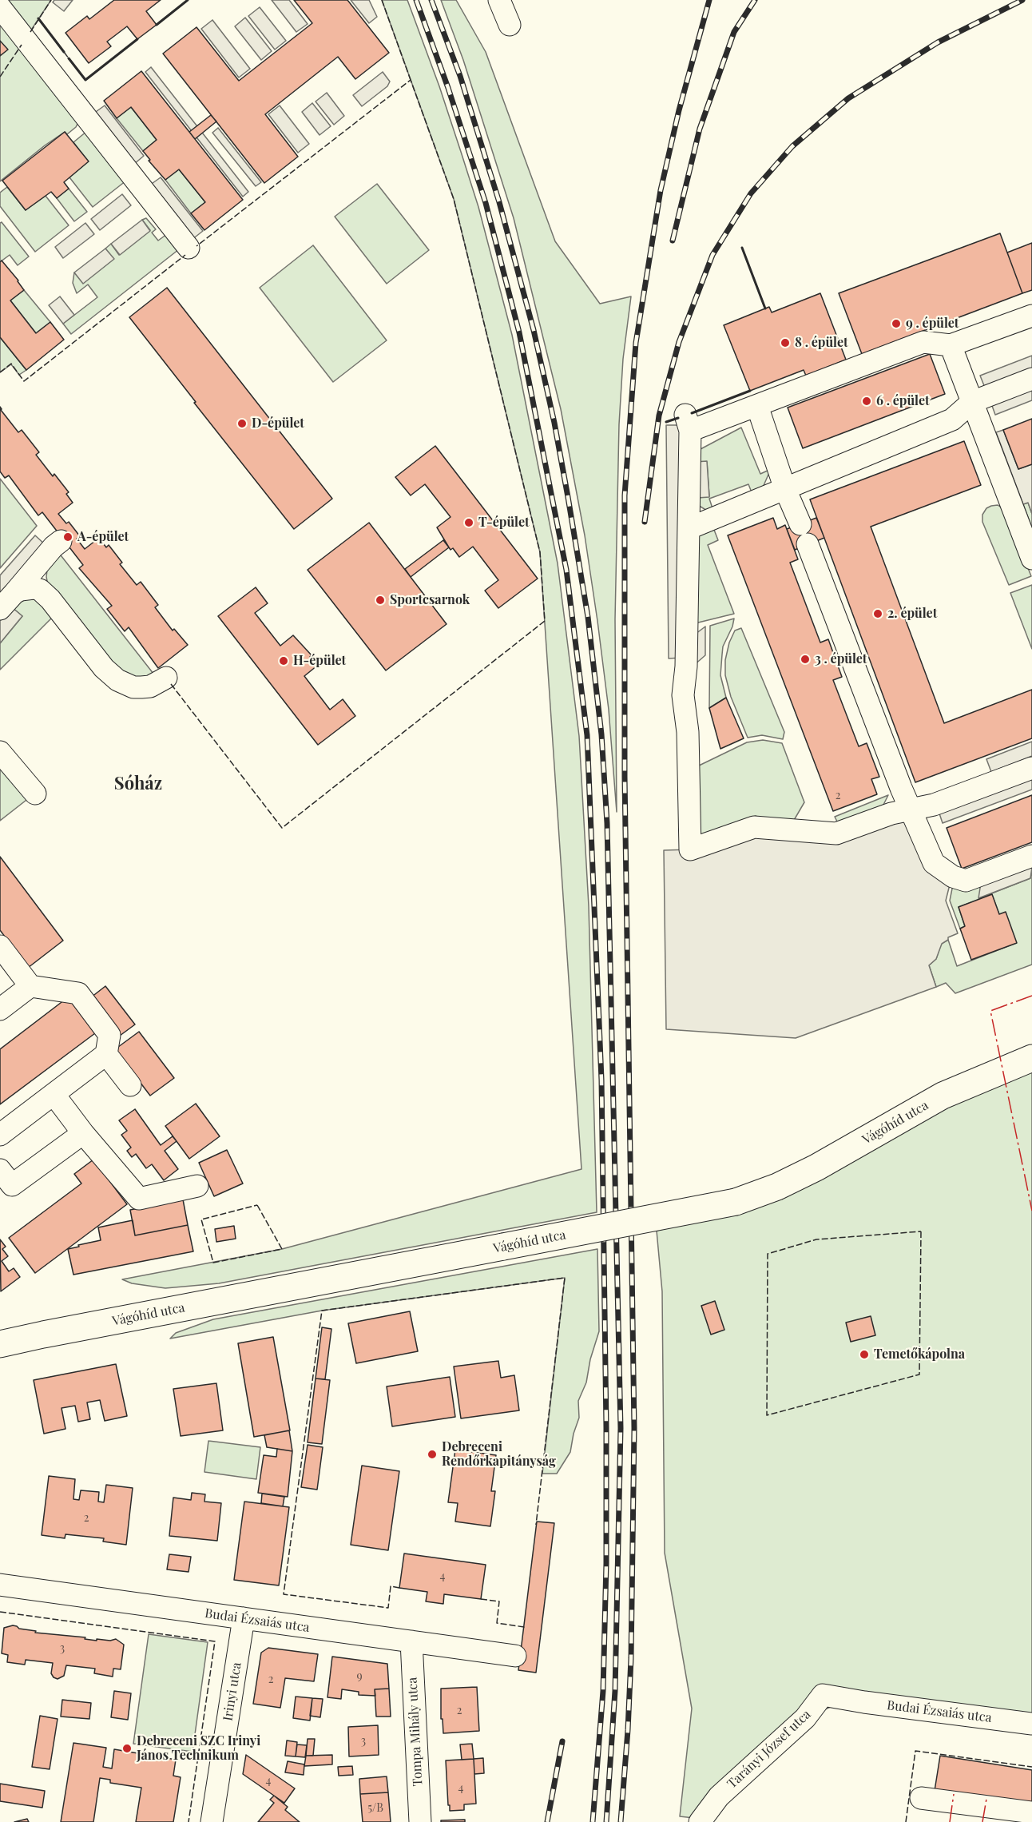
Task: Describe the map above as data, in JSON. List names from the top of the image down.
{
  "streets": {
    "main road": ["Vágóhíd utca"],
    "street": [
      "Budai Ézsaiás utca",
      "Irinyi utca",
      "Tompa Mihály utca",
      "Tarányi József utca"
    ]
  },
  "crossings": [
    ["Budai Ézsaiás utca", "Irinyi utca"],
    ["Budai Ézsaiás utca", "Tompa Mihály utca"],
    ["Budai Ézsaiás utca", "Tarányi József utca"]
  ],
  "districts": ["Sóház"],
  "places": [
    "9 . épület",
    "8 . épület",
    "6 . épület",
    "D-épület",
    "T-épület",
    "A-épület",
    "Sportcsarnok",
    "2. épület",
    "3 . épület",
    "H-épület",
    "Temetőkápolna",
    "Debreceni Rendőrkapitányság",
    "Debreceni SZC Irinyi János Technikum"
  ],
  "house_numbers": [
    "2",
    "2",
    "4",
    "3",
    "9",
    "2",
    "2",
    "3",
    "4",
    "4",
    "5/B"
  ]
}
